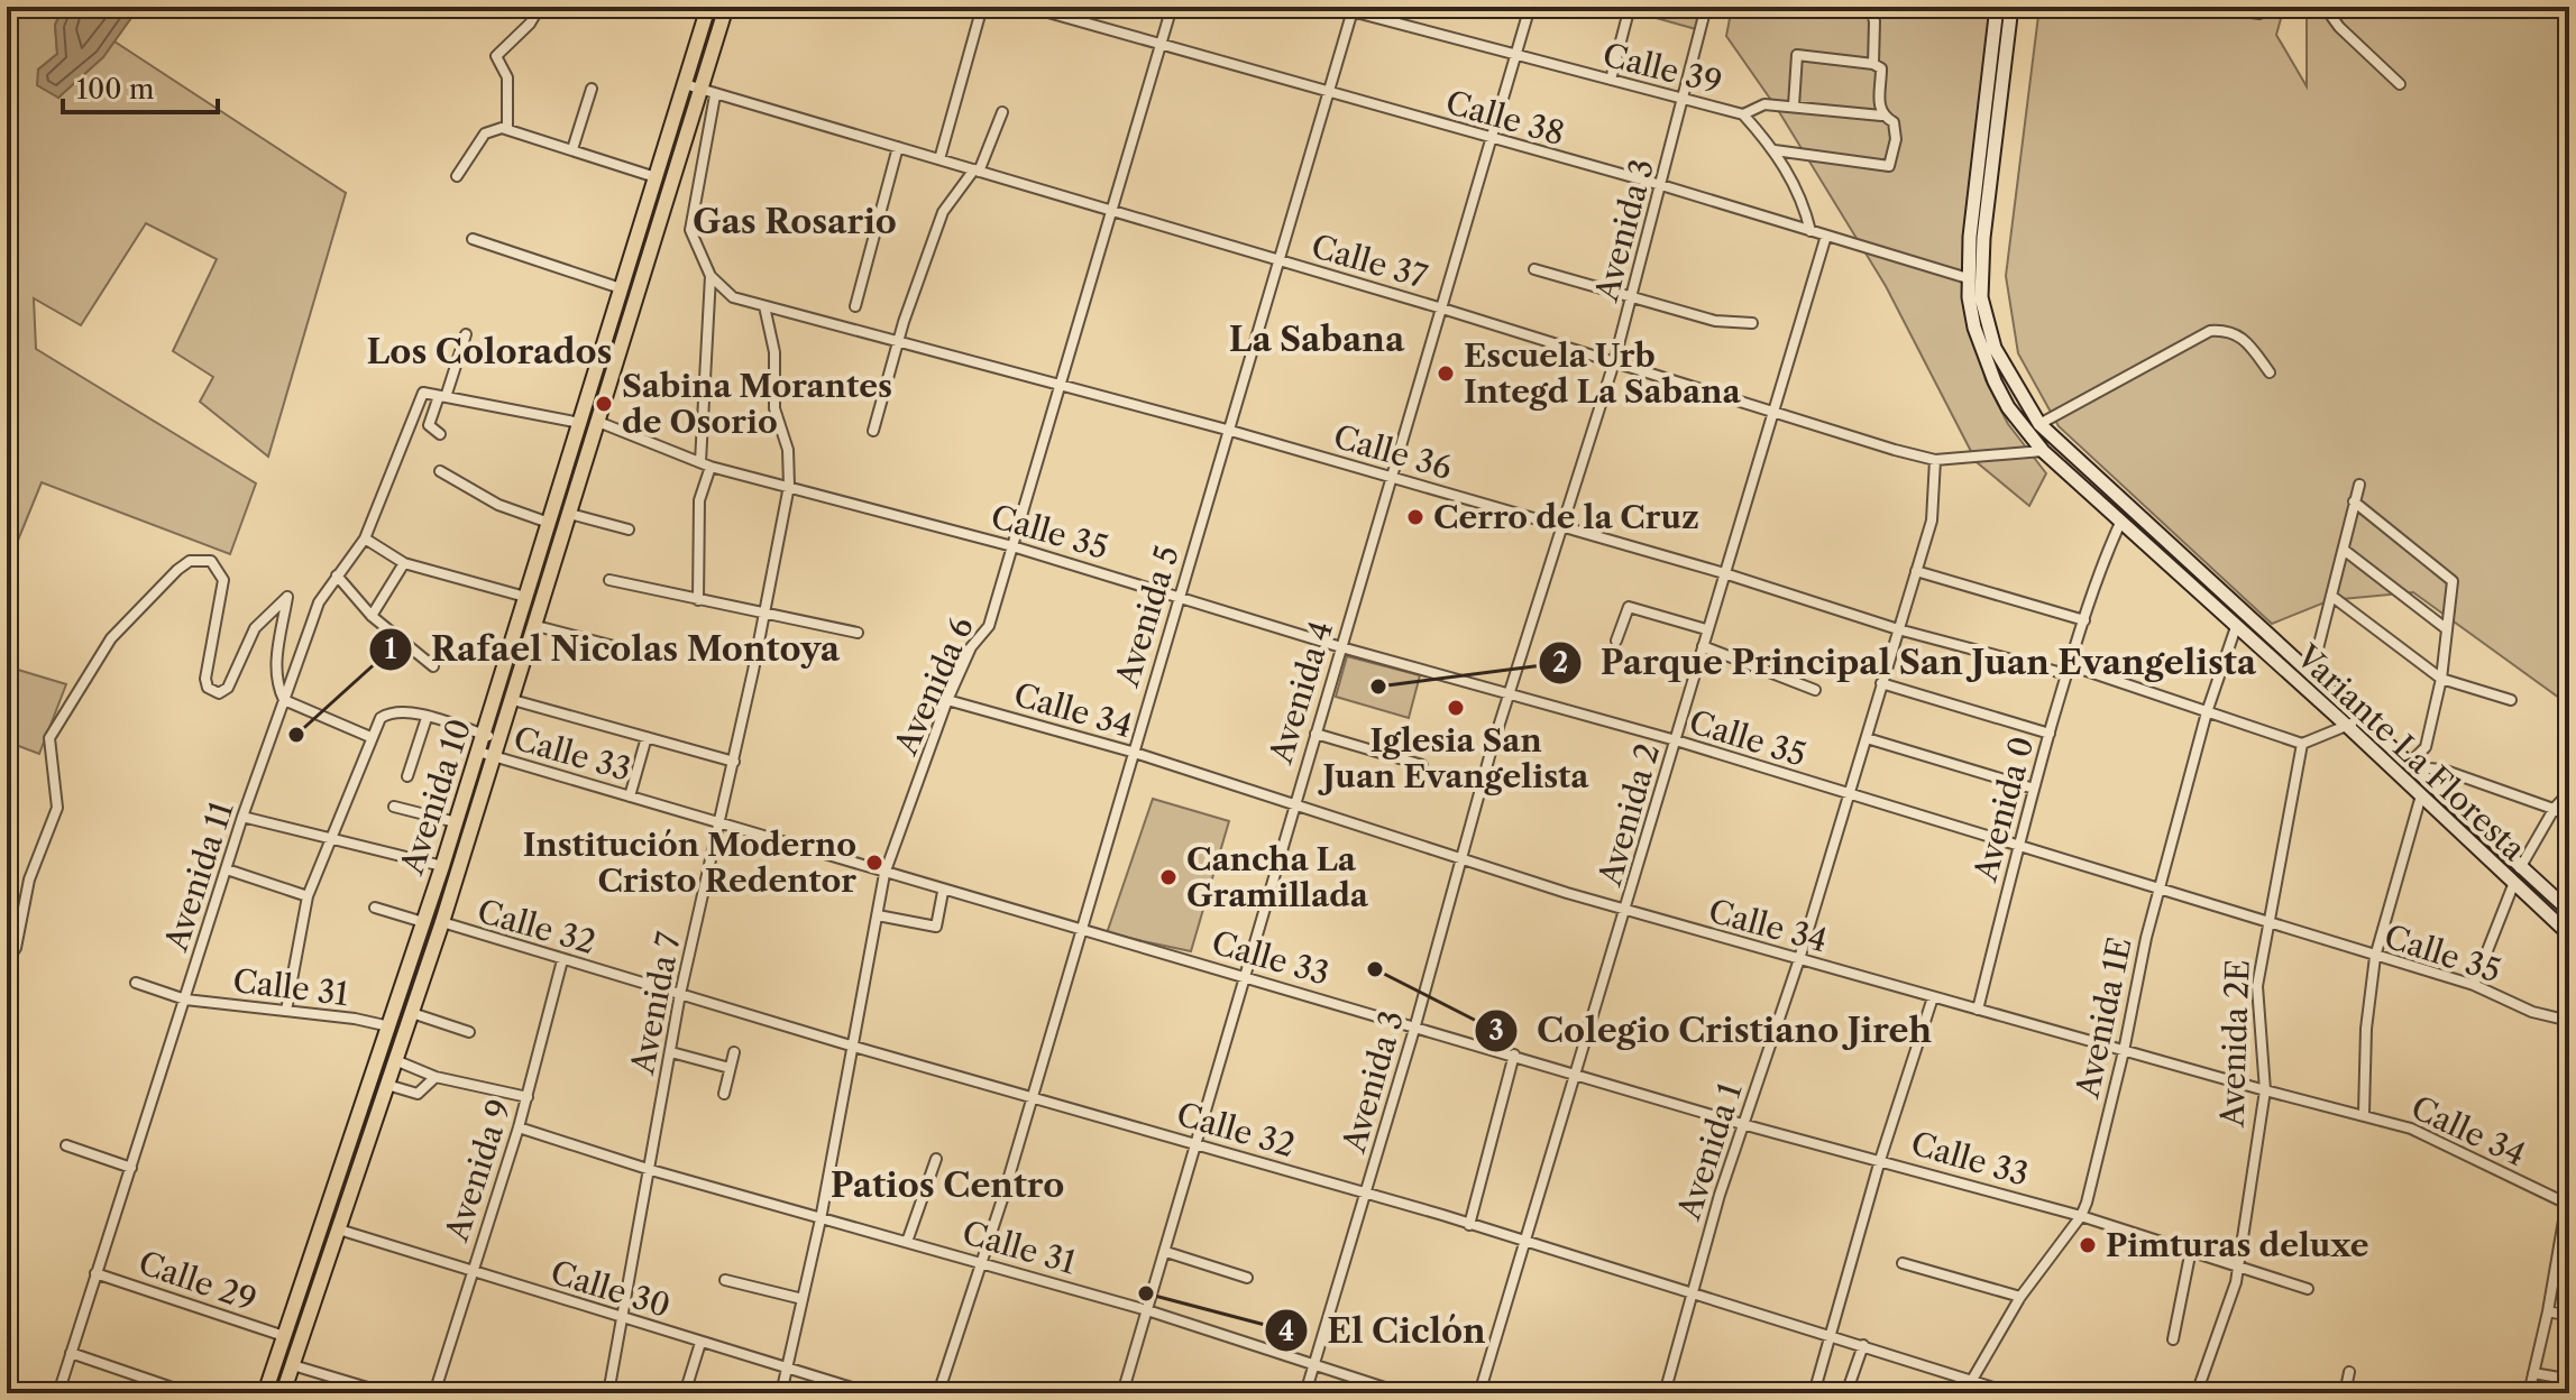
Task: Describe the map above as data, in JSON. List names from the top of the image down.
{
  "streets": {
    "main road": ["Variante La Floresta", "Avenida 10"],
    "street": [
      "Calle 39",
      "Calle 38",
      "Avenida 3",
      "Calle 37",
      "Calle 36",
      "Calle 35",
      "Avenida 5",
      "Avenida 6",
      "Avenida 4",
      "Calle 34",
      "Calle 33",
      "Avenida 0",
      "Avenida 2",
      "Avenida 11",
      "Calle 32",
      "Calle 31",
      "Avenida 7",
      "Avenida 1E",
      "Avenida 2E",
      "Avenida 1",
      "Avenida 9",
      "Calle 29",
      "Calle 30"
    ]
  },
  "crossings": [
    ["Calle 39", "Calle 38"],
    ["Calle 39", "Avenida 3"],
    ["Calle 39", "Avenida 5"],
    ["Calle 39", "Avenida 4"],
    ["Calle 38", "Avenida 3"],
    ["Calle 38", "Avenida 5"],
    ["Calle 38", "Avenida 6"],
    ["Calle 38", "Avenida 4"],
    ["Calle 38", "Variante La Floresta"],
    ["Calle 38", "Avenida 2"],
    ["Avenida 3", "Calle 37"],
    ["Avenida 3", "Calle 36"],
    ["Avenida 3", "Calle 35"],
    ["Avenida 3", "Calle 34"],
    ["Avenida 3", "Calle 33"],
    ["Avenida 3", "Calle 32"],
    ["Avenida 3", "Calle 31"],
    ["Calle 37", "Avenida 5"],
    ["Calle 37", "Avenida 6"],
    ["Calle 37", "Avenida 4"],
    ["Calle 37", "Variante La Floresta"],
    ["Calle 37", "Avenida 10"],
    ["Calle 37", "Avenida 2"],
    ["Calle 37", "Avenida 1"],
    ["Calle 36", "Avenida 5"],
    ["Calle 36", "Avenida 6"],
    ["Calle 36", "Avenida 4"],
    ["Calle 36", "Avenida 0"],
    ["Calle 36", "Avenida 2"],
    ["Calle 36", "Avenida 7"],
    ["Calle 36", "Avenida 1E"],
    ["Calle 36", "Avenida 2E"],
    ["Calle 36", "Avenida 1"],
    ["Calle 35", "Avenida 5"],
    ["Calle 35", "Avenida 6"],
    ["Calle 35", "Avenida 4"],
    ["Calle 35", "Avenida 10"],
    ["Calle 35", "Avenida 0"],
    ["Calle 35", "Avenida 2"],
    ["Calle 35", "Avenida 7"],
    ["Calle 35", "Avenida 1E"],
    ["Calle 35", "Avenida 2E"],
    ["Calle 35", "Avenida 1"],
    ["Avenida 5", "Calle 34"],
    ["Avenida 5", "Calle 33"],
    ["Avenida 5", "Calle 32"],
    ["Avenida 5", "Calle 31"],
    ["Avenida 6", "Calle 34"],
    ["Avenida 6", "Calle 33"],
    ["Avenida 6", "Calle 32"],
    ["Avenida 6", "Calle 31"],
    ["Avenida 6", "Calle 30"],
    ["Avenida 4", "Calle 34"],
    ["Avenida 4", "Calle 33"],
    ["Avenida 4", "Calle 32"],
    ["Avenida 4", "Calle 31"],
    ["Calle 34", "Avenida 0"],
    ["Calle 34", "Avenida 2"],
    ["Calle 34", "Avenida 1E"],
    ["Calle 34", "Avenida 2E"],
    ["Calle 34", "Avenida 1"],
    ["Variante La Floresta", "Avenida 0"],
    ["Variante La Floresta", "Avenida 1E"],
    ["Calle 33", "Avenida 10"],
    ["Calle 33", "Avenida 2"],
    ["Calle 33", "Avenida 7"],
    ["Calle 33", "Avenida 1E"],
    ["Calle 33", "Avenida 2E"],
    ["Calle 33", "Avenida 1"],
    ["Avenida 10", "Calle 32"],
    ["Avenida 10", "Calle 31"],
    ["Avenida 10", "Calle 29"],
    ["Avenida 10", "Calle 30"],
    ["Avenida 2", "Calle 32"],
    ["Avenida 11", "Calle 31"],
    ["Avenida 11", "Calle 29"],
    ["Calle 32", "Avenida 7"],
    ["Calle 32", "Avenida 1E"],
    ["Calle 32", "Avenida 1"],
    ["Calle 32", "Avenida 9"],
    ["Calle 31", "Avenida 7"],
    ["Calle 31", "Avenida 9"],
    ["Avenida 7", "Calle 30"],
    ["Avenida 9", "Calle 30"]
  ],
  "districts": [
    "Gas Rosario",
    "La Sabana",
    "Los Colorados",
    "Patios Centro"
  ],
  "places": [
    "Escuela Urb Integd La Sabana",
    "Sabina Morantes de Osorio",
    "Cerro de la Cruz",
    "Parque Principal San Juan Evangelista",
    "Iglesia San Juan Evangelista",
    "Rafael Nicolas Montoya",
    "Institución Moderno Cristo Redentor",
    "Cancha La Gramillada",
    "Colegio Cristiano Jireh",
    "Pimturas deluxe",
    "El Ciclón"
  ],
  "scale_bar": "100 m"
}
